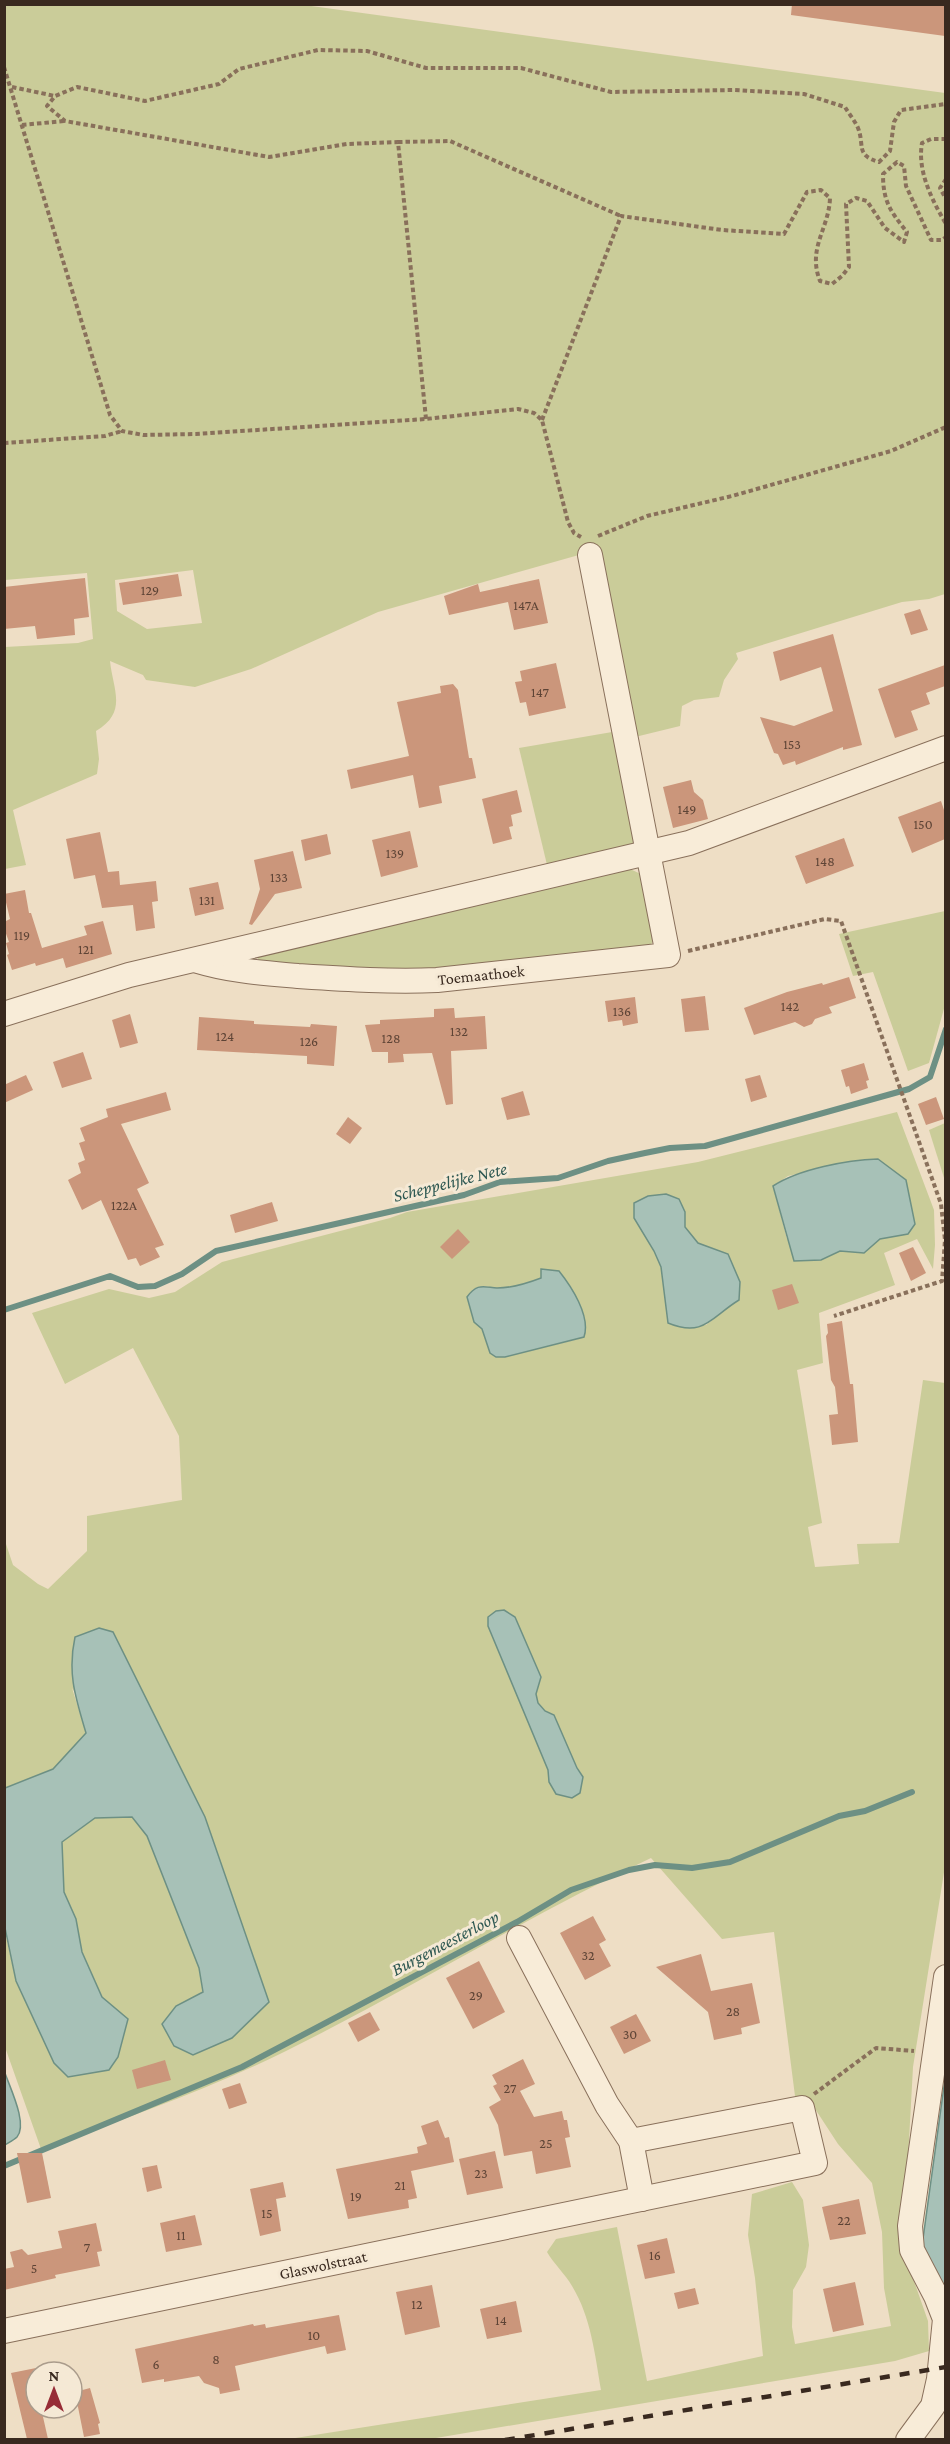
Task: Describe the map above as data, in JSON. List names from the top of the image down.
{
  "streets": {
    "street": ["Toemaathoek", "Glaswolstraat"]
  },
  "water": ["Scheppelijke Nete", "Burgemeesterloop"],
  "house_numbers": [
    "129",
    "147A",
    "147",
    "153",
    "149",
    "150",
    "139",
    "148",
    "133",
    "131",
    "119",
    "121",
    "142",
    "136",
    "132",
    "124",
    "128",
    "126",
    "122A",
    "32",
    "29",
    "28",
    "30",
    "27",
    "25",
    "23",
    "21",
    "19",
    "15",
    "22",
    "11",
    "7",
    "16",
    "5",
    "12",
    "14",
    "10",
    "8",
    "6"
  ],
  "north": "top"
}
